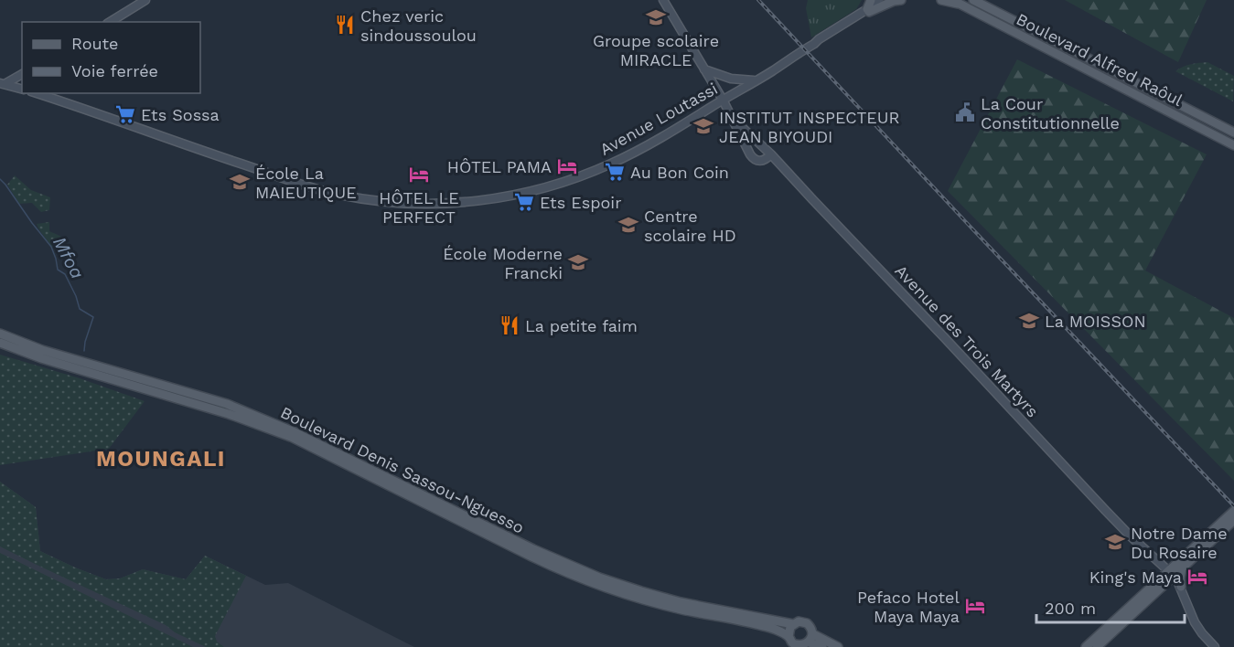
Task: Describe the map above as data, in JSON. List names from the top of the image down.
{
  "streets": {
    "main road": [
      "Boulevard Alfred Raôul",
      "Avenue Loutassi",
      "Avenue des Trois Martyrs",
      "Boulevard Denis Sassou-Nguesso"
    ]
  },
  "crossings": [
    ["Avenue Loutassi", "Avenue des Trois Martyrs"]
  ],
  "districts": ["MOUNGALI"],
  "water": ["Mfoa"],
  "places": {
    "school or university": [
      "Groupe scolaire MIRACLE",
      "INSTITUT INSPECTEUR JEAN BIYOUDI",
      "École La MAIEUTIQUE",
      "Centre scolaire HD",
      "École Moderne Francki",
      "La MOISSON",
      "Notre Dame Du Rosaire"
    ],
    "restaurant": ["Chez veric sindoussoulou", "La petite faim"],
    "public building": ["La Cour Constitutionnelle"],
    "supermarket": ["Ets Sossa", "Au Bon Coin", "Ets Espoir"],
    "hotel": [
      "HÔTEL PAMA",
      "HÔTEL LE PERFECT",
      "King's Maya",
      "Pefaco Hotel Maya Maya"
    ]
  },
  "legend": ["Route", "Voie ferrée"],
  "scale_bar": "200 m"
}
